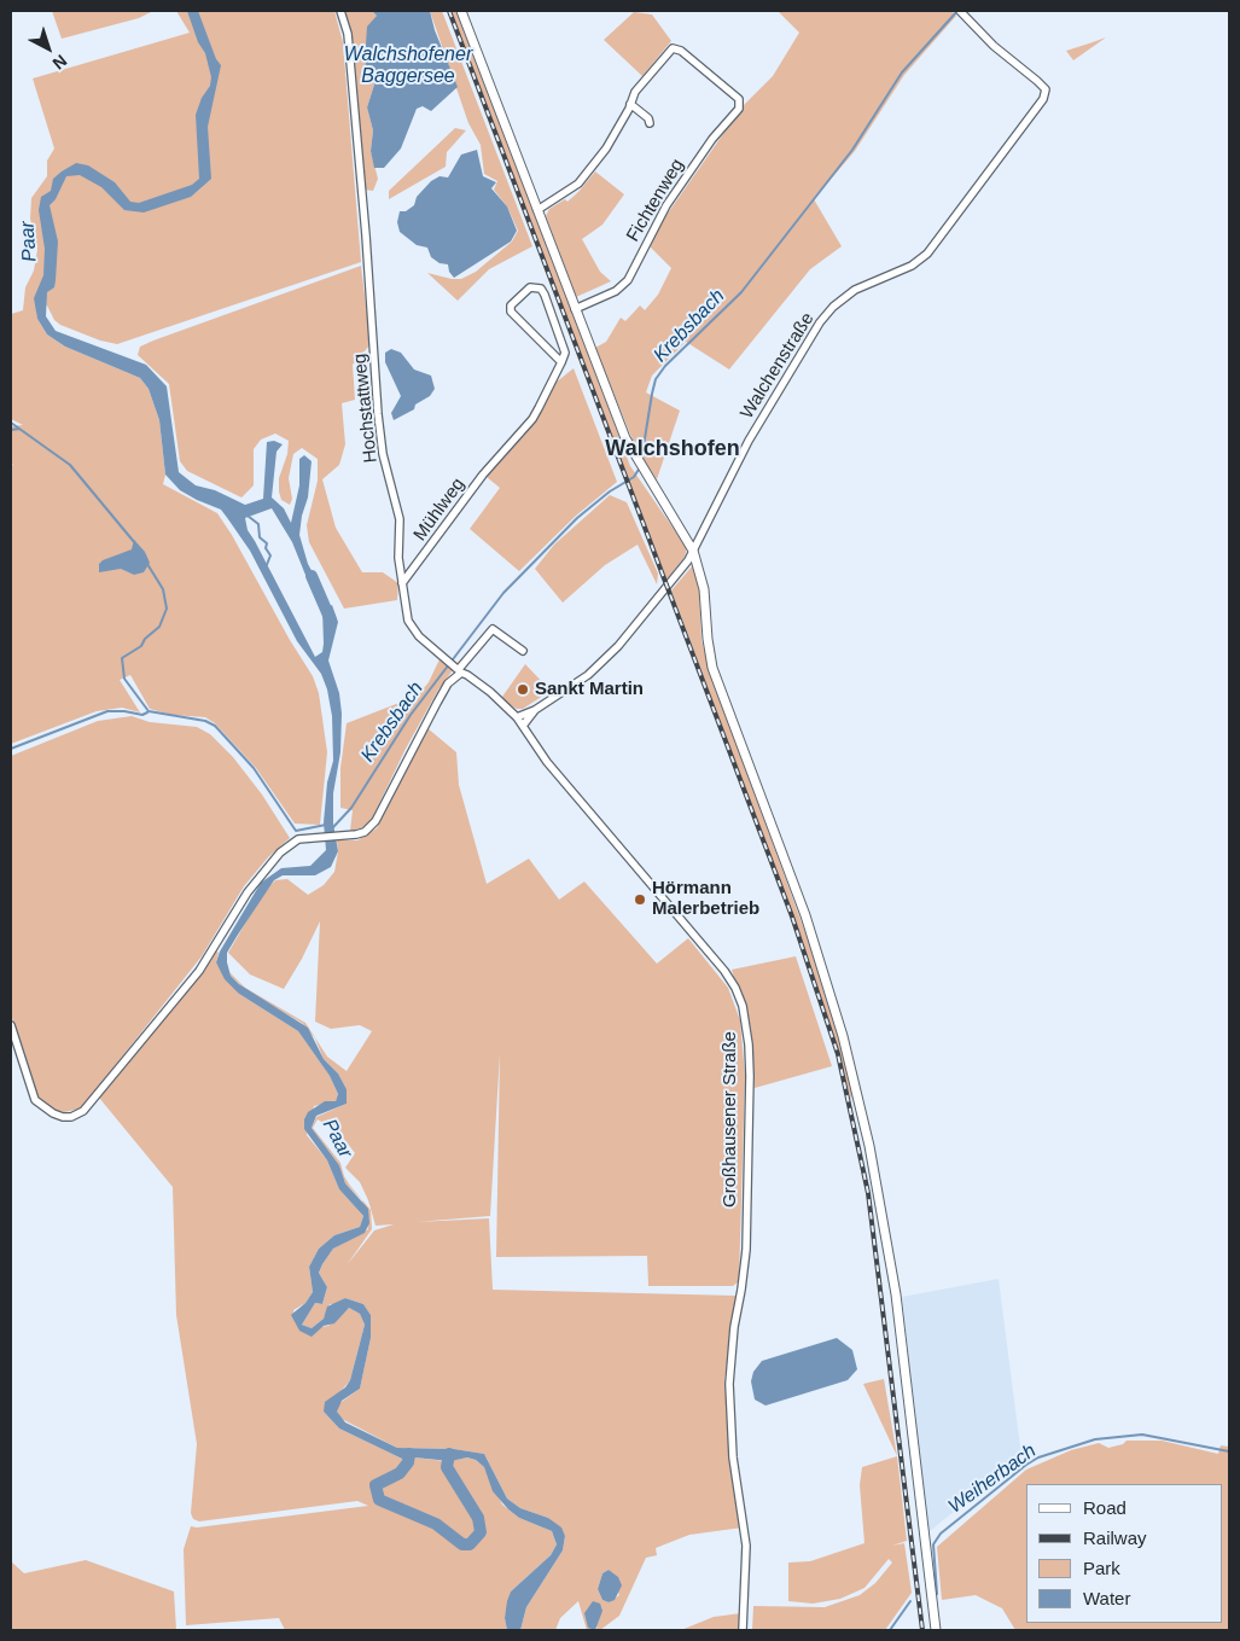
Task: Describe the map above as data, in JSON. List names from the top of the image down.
{
  "streets": {
    "street": [
      "Fichtenweg",
      "Walchenstraße",
      "Hochstattweg",
      "Mühlweg",
      "Großhausener Straße"
    ]
  },
  "crossings": [
    ["Walchenstraße", "Großhausener Straße"],
    ["Hochstattweg", "Mühlweg"]
  ],
  "districts": ["Walchshofen"],
  "water": [
    "Walchshofener Baggersee",
    "Paar",
    "Krebsbach",
    "Weiherbach"
  ],
  "places": ["Sankt Martin", "Hörmann Malerbetrieb"],
  "legend": [
    "Road",
    "Railway",
    "Park",
    "Water"
  ],
  "north": "bottom right"
}
